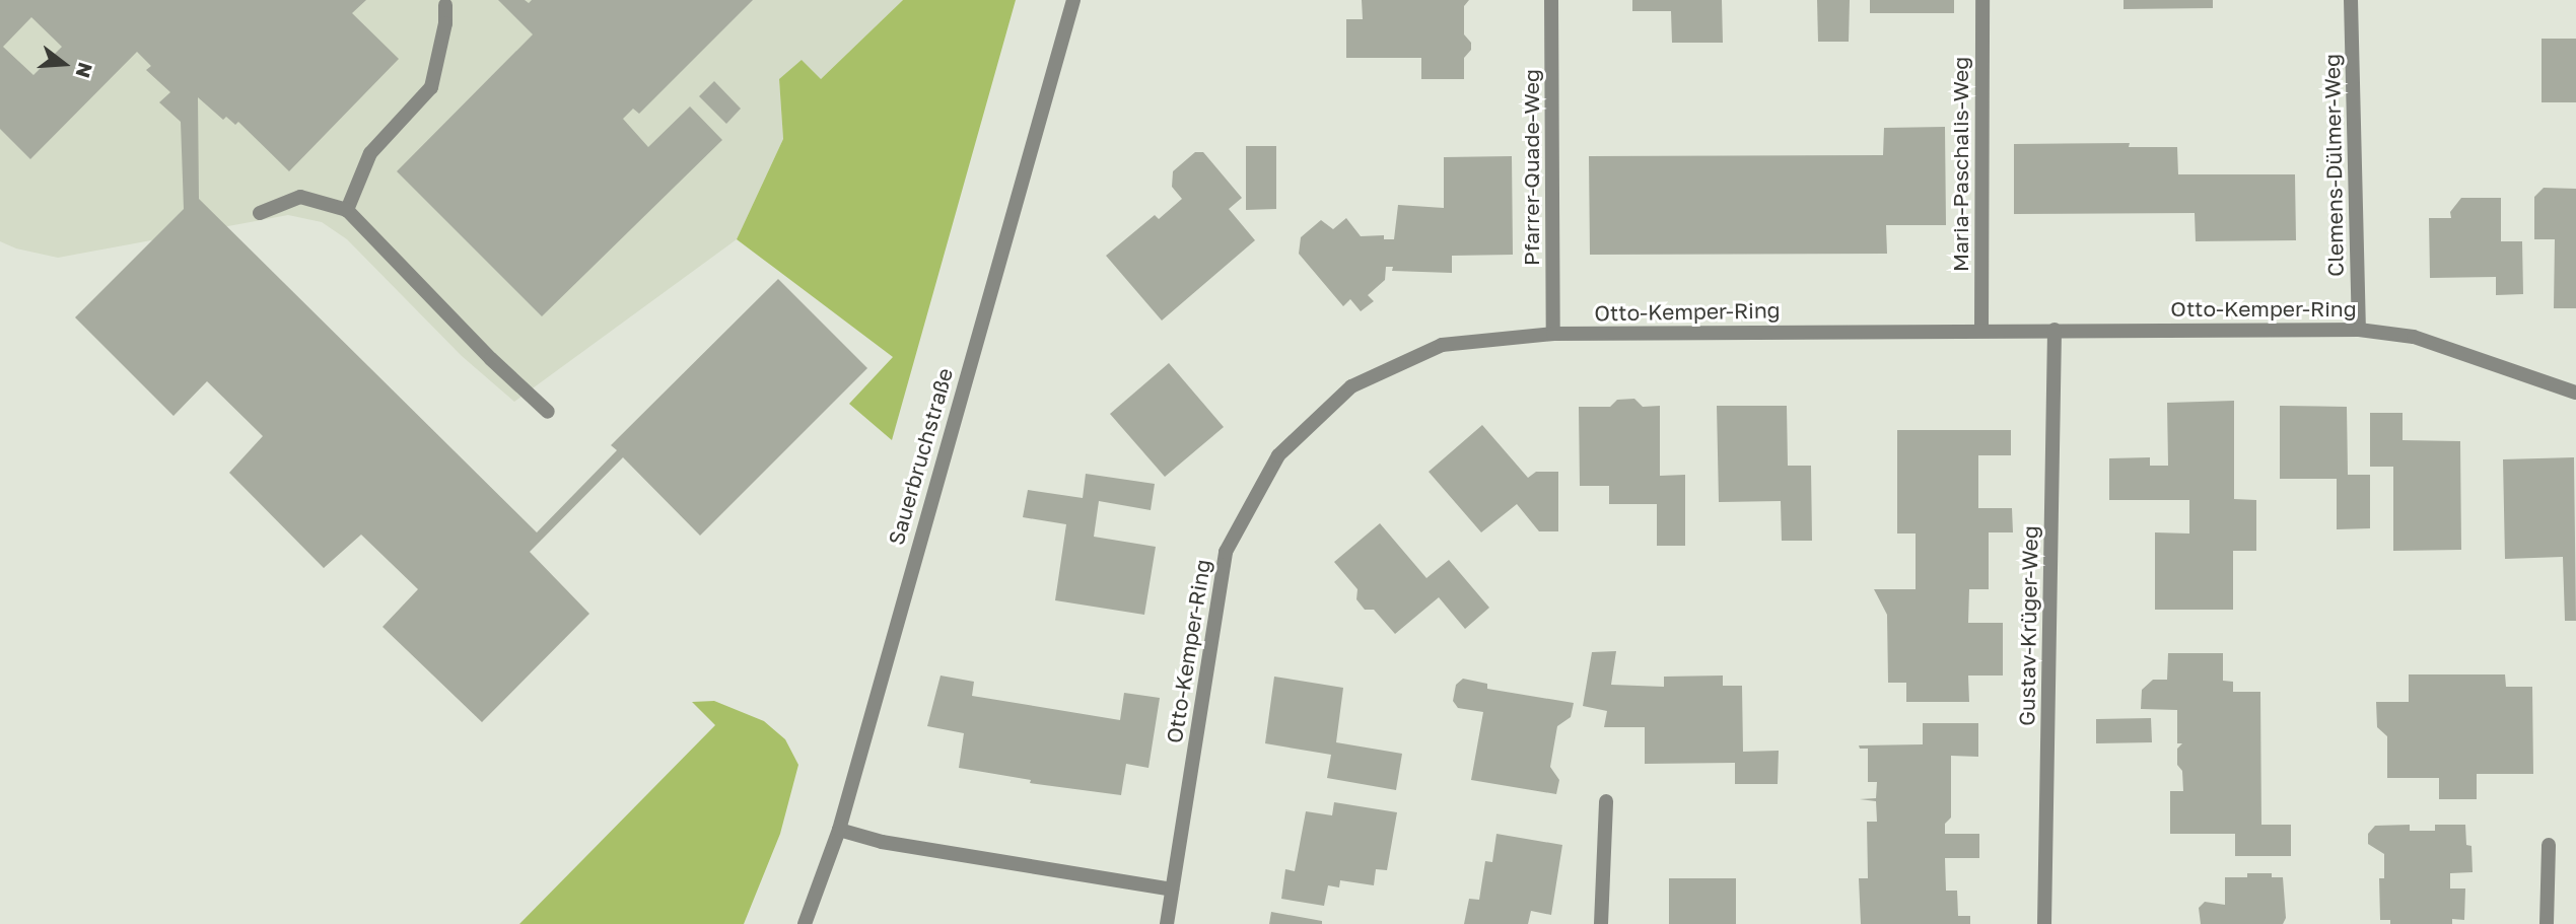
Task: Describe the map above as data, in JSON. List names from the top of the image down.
{
  "streets": {
    "street": [
      "Maria-Paschalis-Weg",
      "Clemens-Dülmer-Weg",
      "Pfarrer-Quade-Weg",
      "Otto-Kemper-Ring",
      "Sauerbruchstraße",
      "Gustav-Krüger-Weg"
    ]
  },
  "crossings": [
    ["Maria-Paschalis-Weg", "Otto-Kemper-Ring"],
    ["Clemens-Dülmer-Weg", "Otto-Kemper-Ring"],
    ["Pfarrer-Quade-Weg", "Otto-Kemper-Ring"],
    ["Otto-Kemper-Ring", "Gustav-Krüger-Weg"]
  ],
  "north": "right"
}
